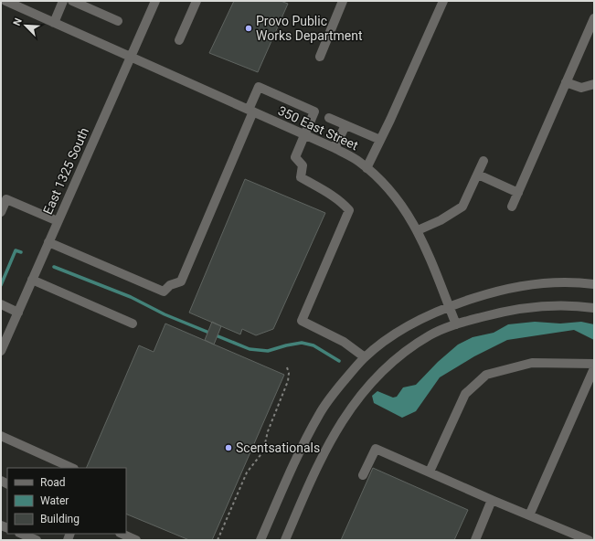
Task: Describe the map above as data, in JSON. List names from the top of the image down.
{
  "streets": {
    "street": ["350 East Street", "East 1325 South"]
  },
  "crossings": [
    ["350 East Street", "East 1325 South"]
  ],
  "places": ["Provo Public Works Department", "Scentsationals"],
  "legend": ["Road", "Water", "Building"],
  "north": "top left"
}
